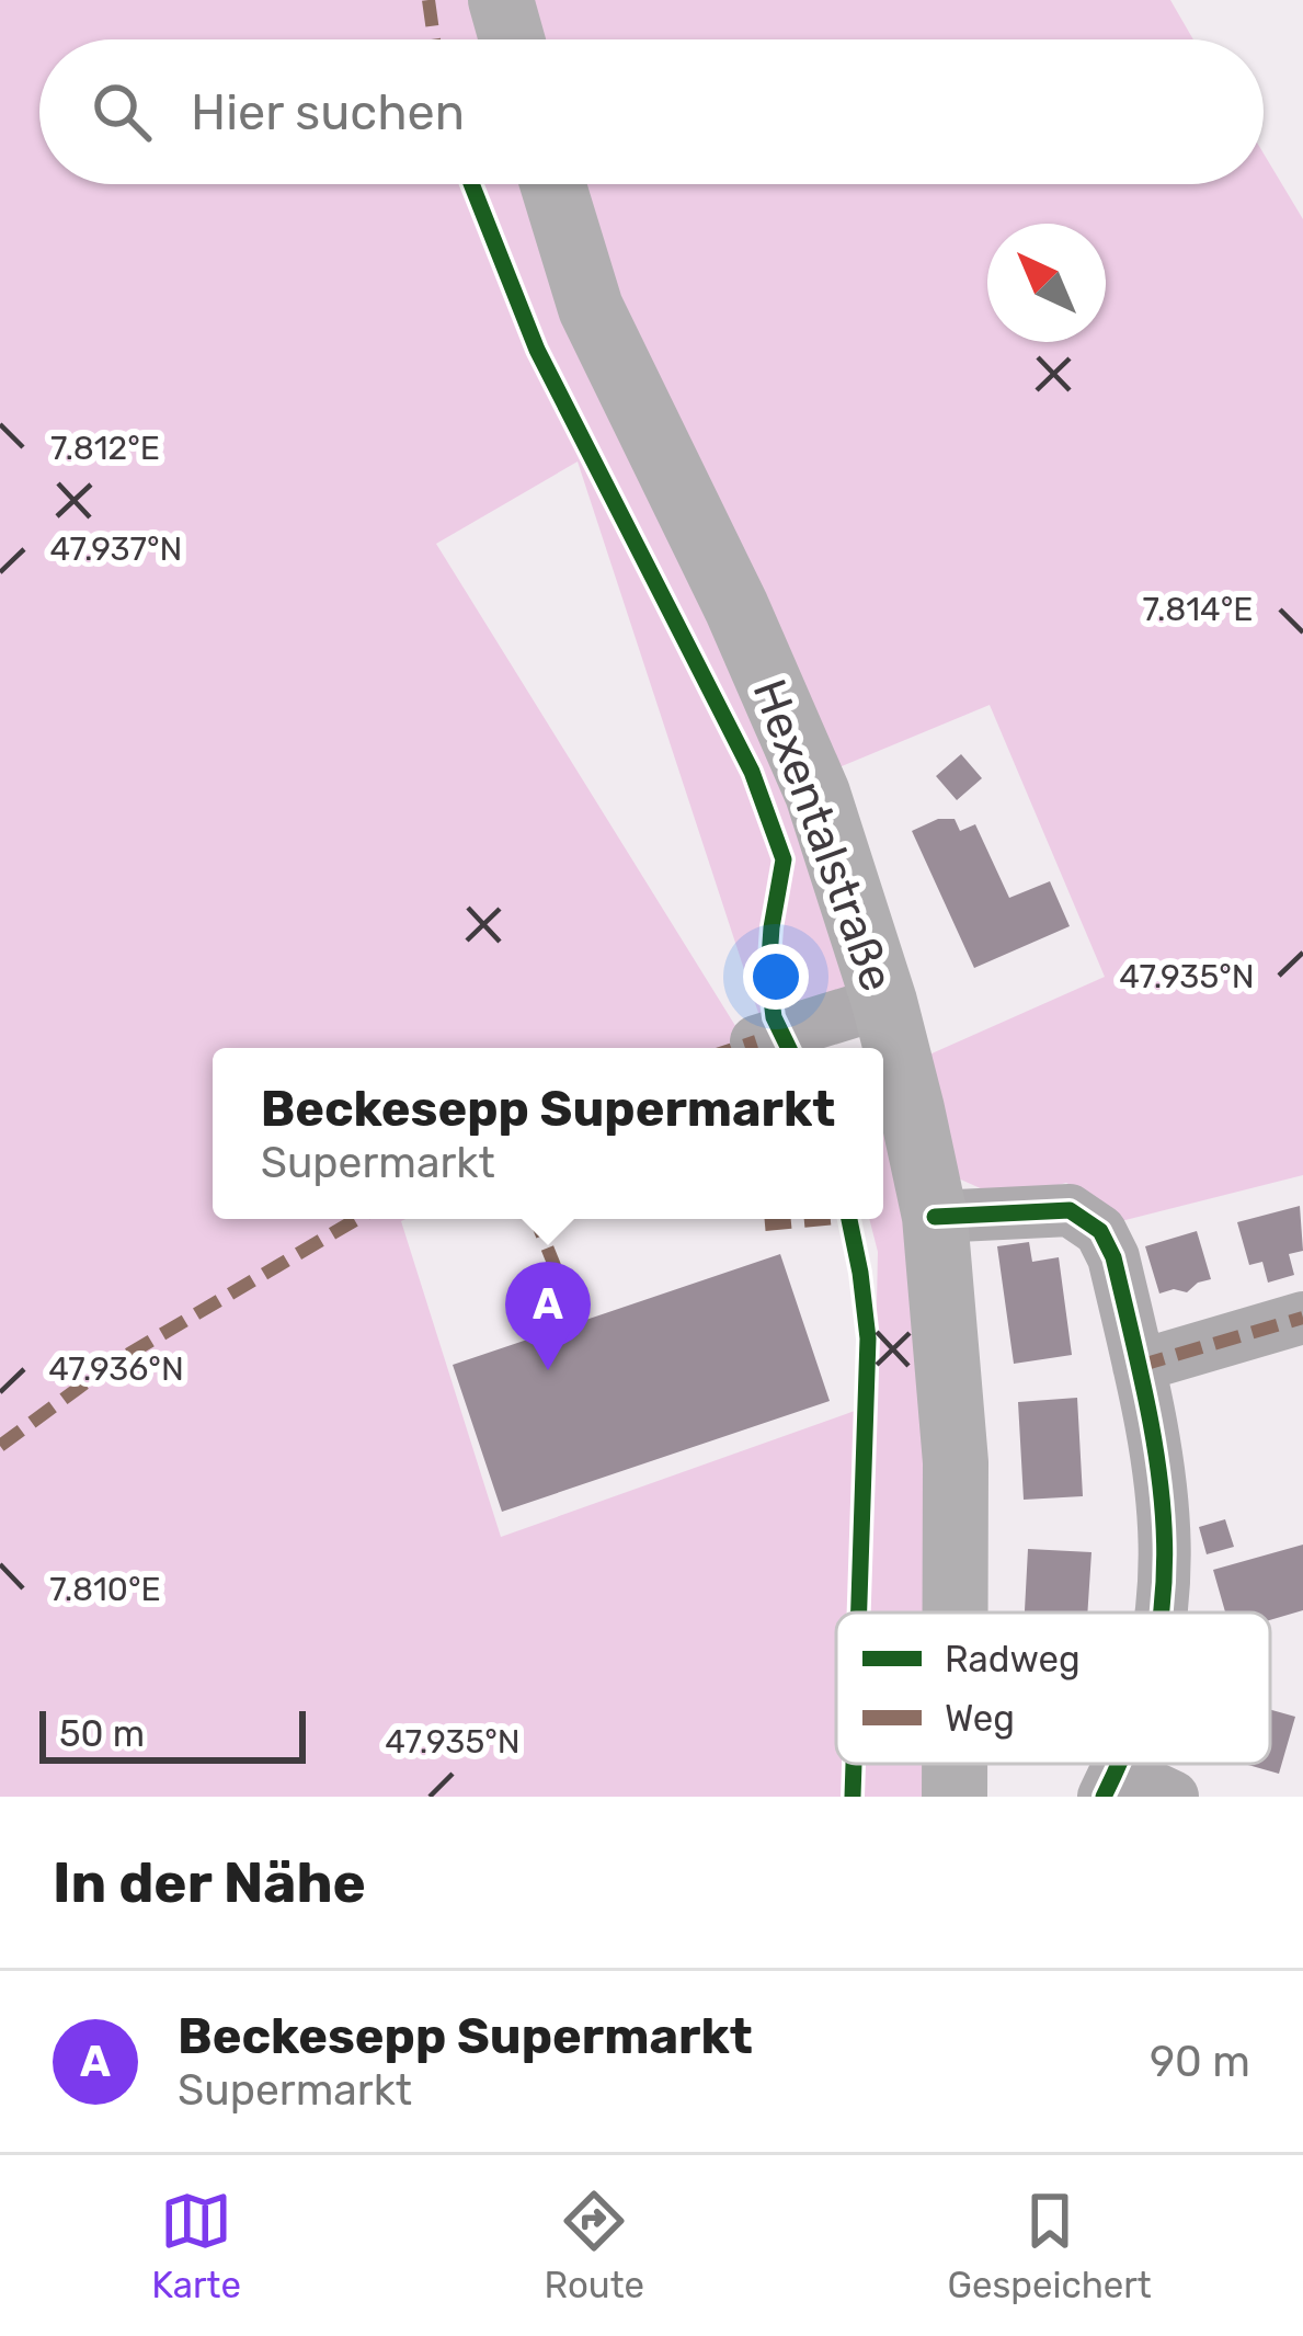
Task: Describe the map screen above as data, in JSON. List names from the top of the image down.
{
  "streets": {
    "main road": ["Hexentalstraße"]
  },
  "legend": ["Radweg", "Weg"],
  "scale_bar": "50 m",
  "north": "top left",
  "page": {
    "search": "Hier suchen",
    "popup": ["Beckesepp Supermarkt", "Supermarkt"],
    "pins": "A",
    "scale": "50 m",
    "heading": "In der Nähe",
    "list": [
      {
        "mark": "A",
        "name": "Beckesepp Supermarkt",
        "note": "Supermarkt",
        "value": "90 m"
      }
    ],
    "nav": ["Karte", "Route", "Gespeichert"]
  },
  "coordinates": [
    "7.812°E",
    "47.937°N",
    "7.814°E",
    "47.935°N",
    "47.936°N",
    "7.810°E"
  ]
}
